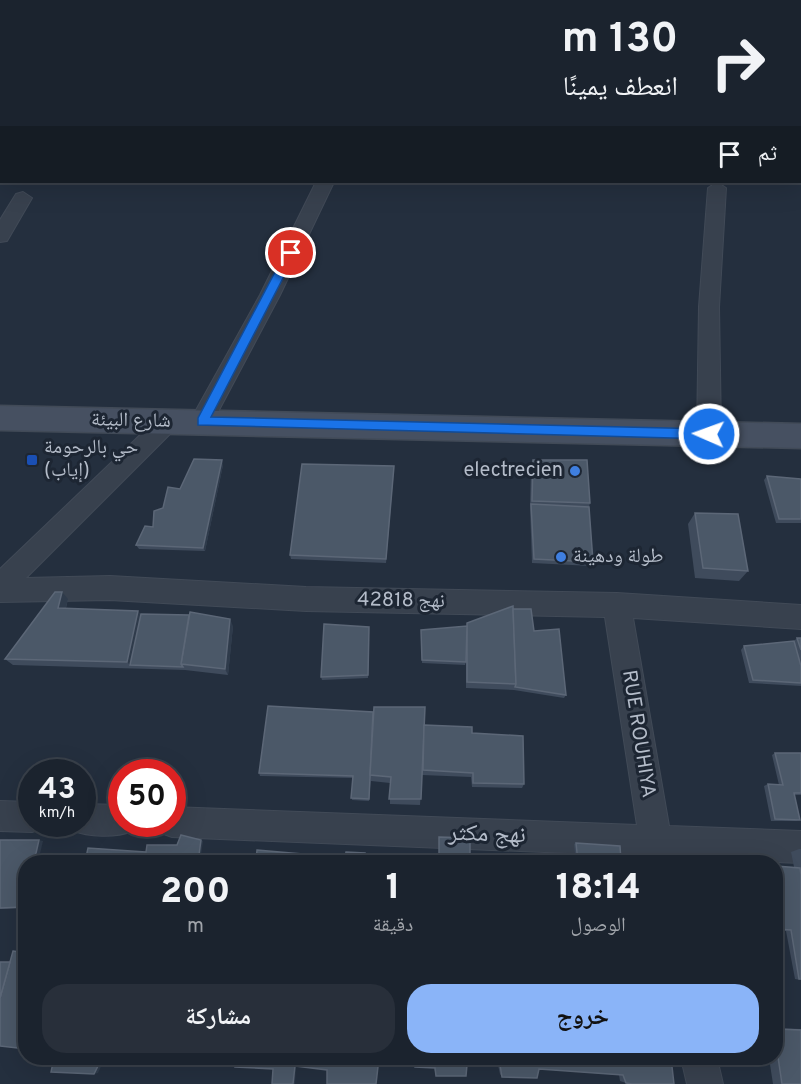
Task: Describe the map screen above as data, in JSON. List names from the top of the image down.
{
  "streets": {
    "main road": ["شارع البيئة"],
    "street": ["نهج 42818", "RUE ROUHIYA", "نهج مكثر"]
  },
  "crossings": [
    ["نهج 42818", "RUE ROUHIYA"],
    ["RUE ROUHIYA", "نهج مكثر"]
  ],
  "places": {
    "transit": ["حي بالرحومة (إياب)"],
    "other": ["electrecien", "طولة ودهينة"]
  },
  "page": {
    "turn": ["130 m", "انعطف يمينًا"],
    "then": "ثم",
    "speed": "43 km/h",
    "limit": "50",
    "eta": [
      "18:14",
      "الوصول",
      "1",
      "دقيقة",
      "200",
      "m"
    ],
    "buttons": ["خروج", "مشاركة"]
  }
}
